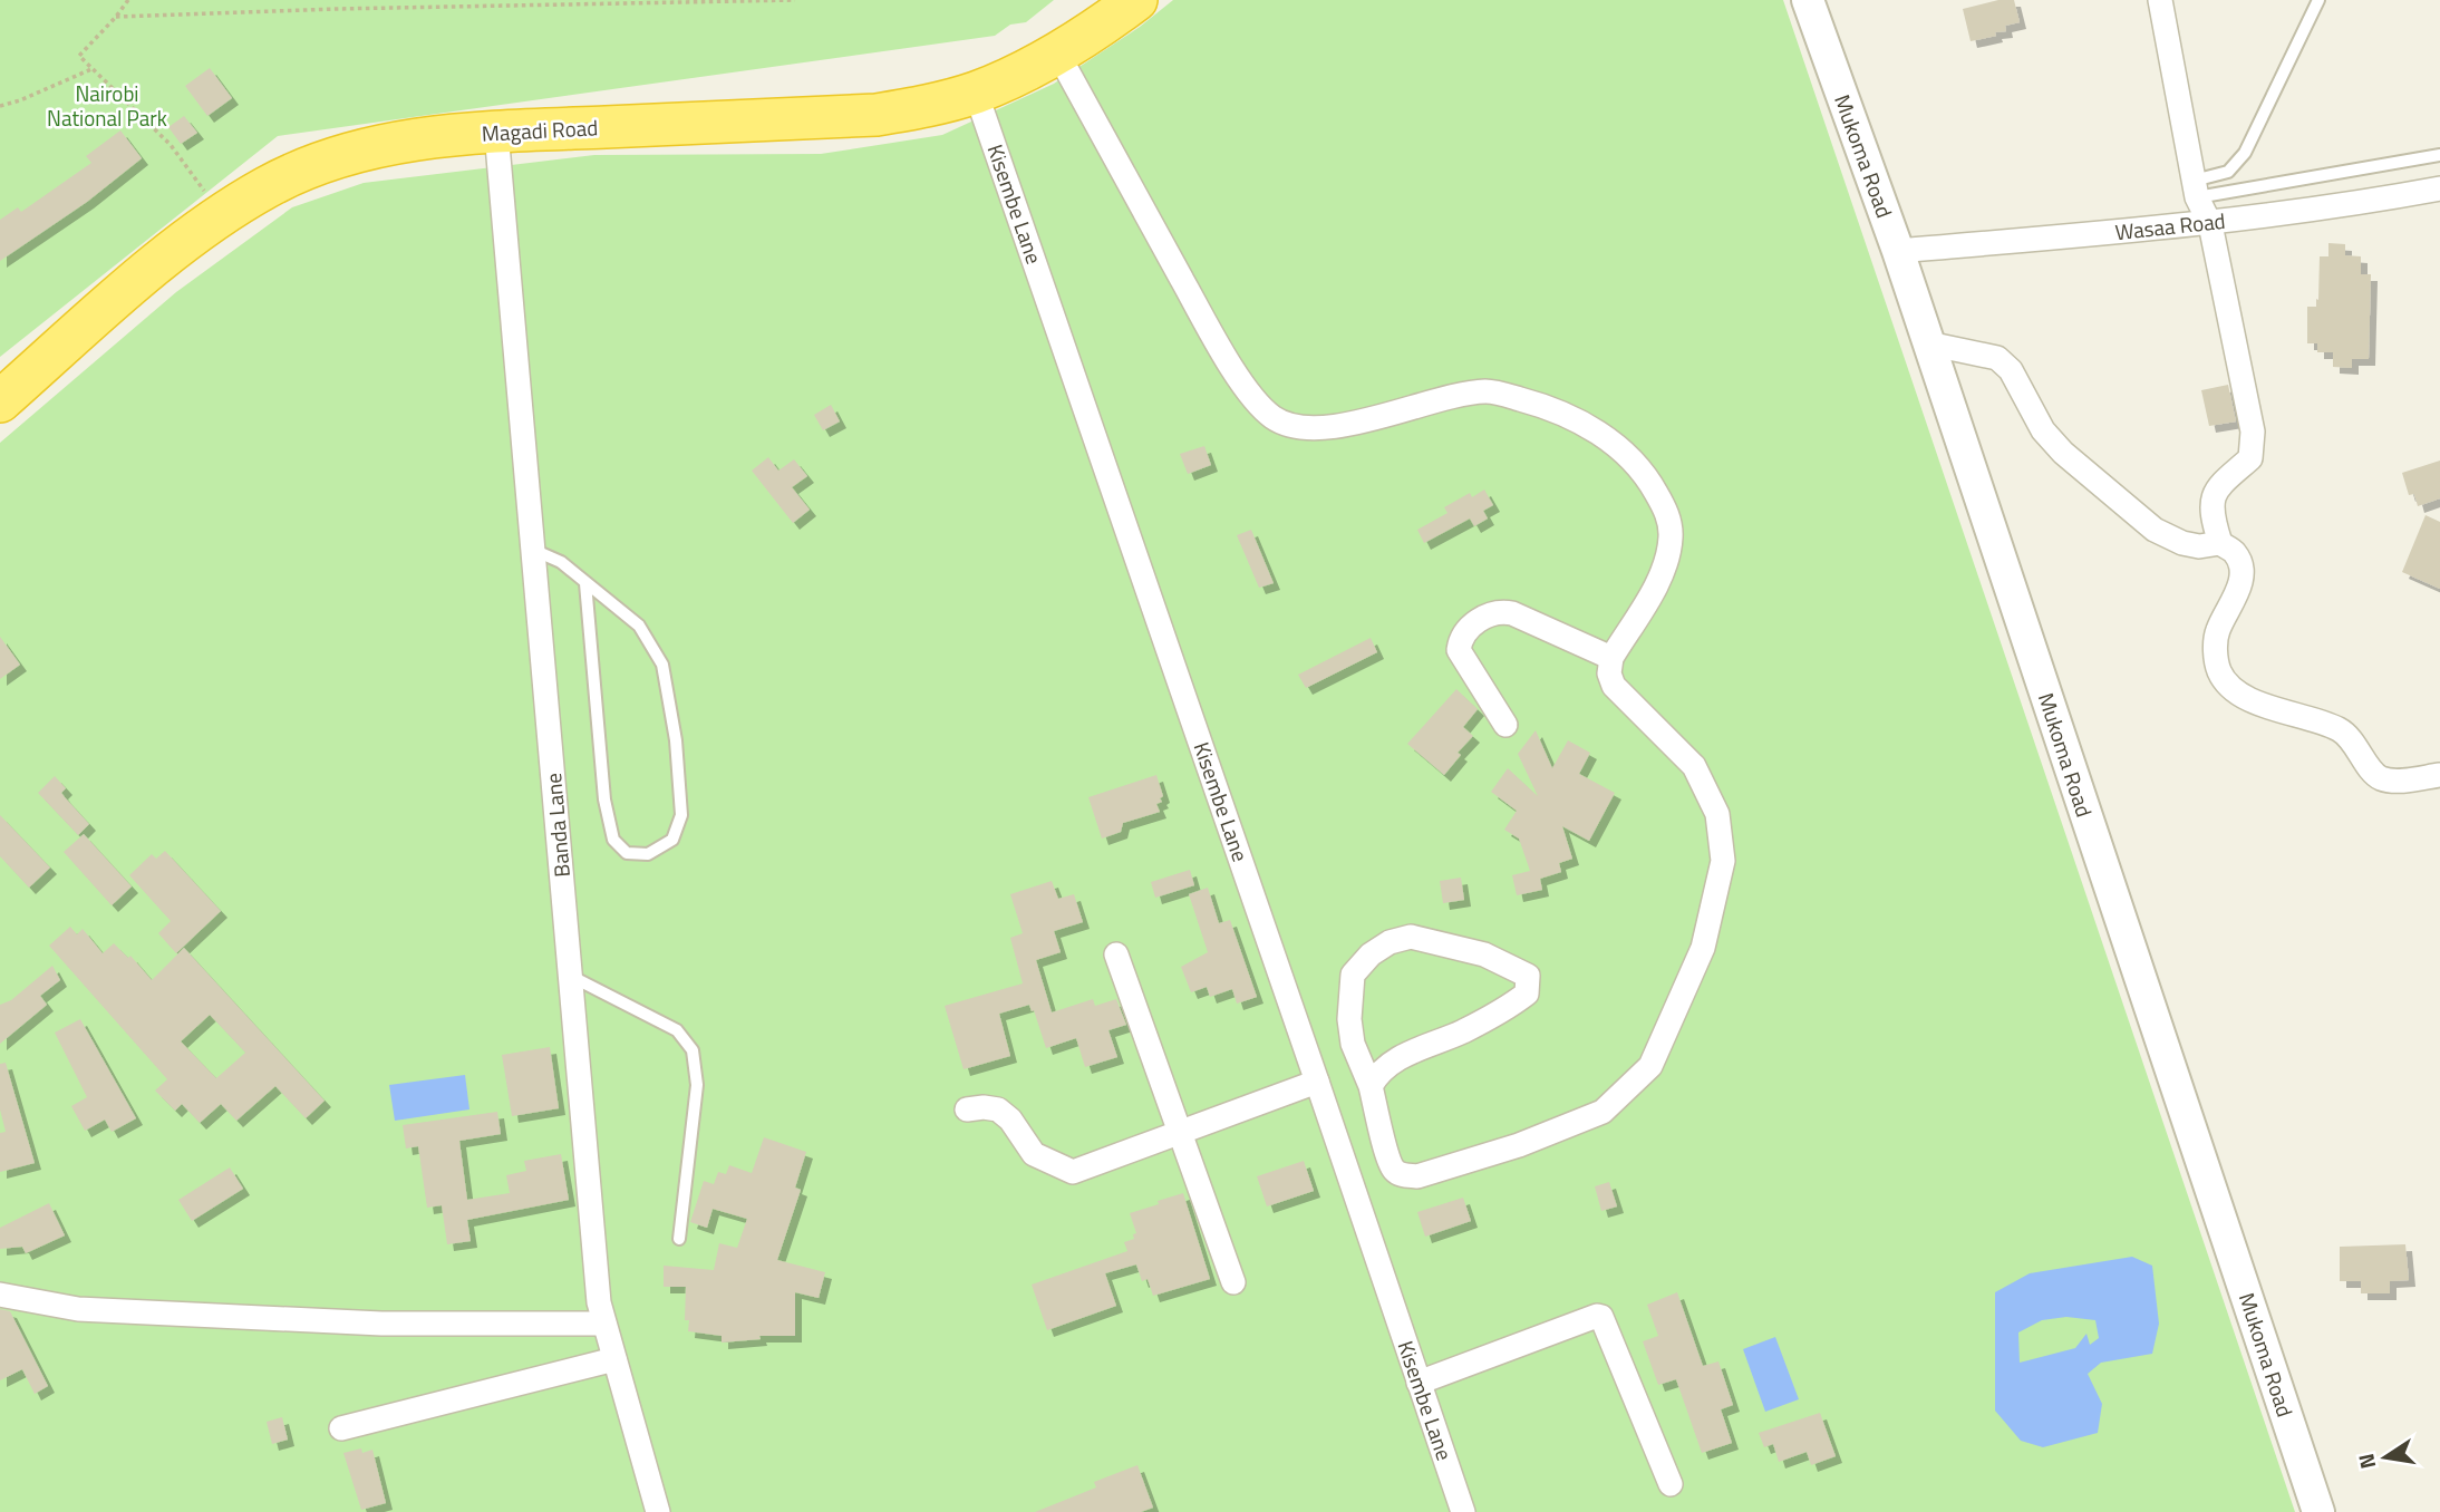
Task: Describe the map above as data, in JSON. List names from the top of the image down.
{
  "streets": {
    "highway": ["Magadi Road"],
    "street": [
      "Mukoma Road",
      "Kisembe Lane",
      "Wasaa Road",
      "Banda Lane"
    ]
  },
  "crossings": [
    ["Magadi Road", "Kisembe Lane"],
    ["Magadi Road", "Banda Lane"],
    ["Mukoma Road", "Wasaa Road"]
  ],
  "parks": ["Nairobi National Park"],
  "north": "left"
}
